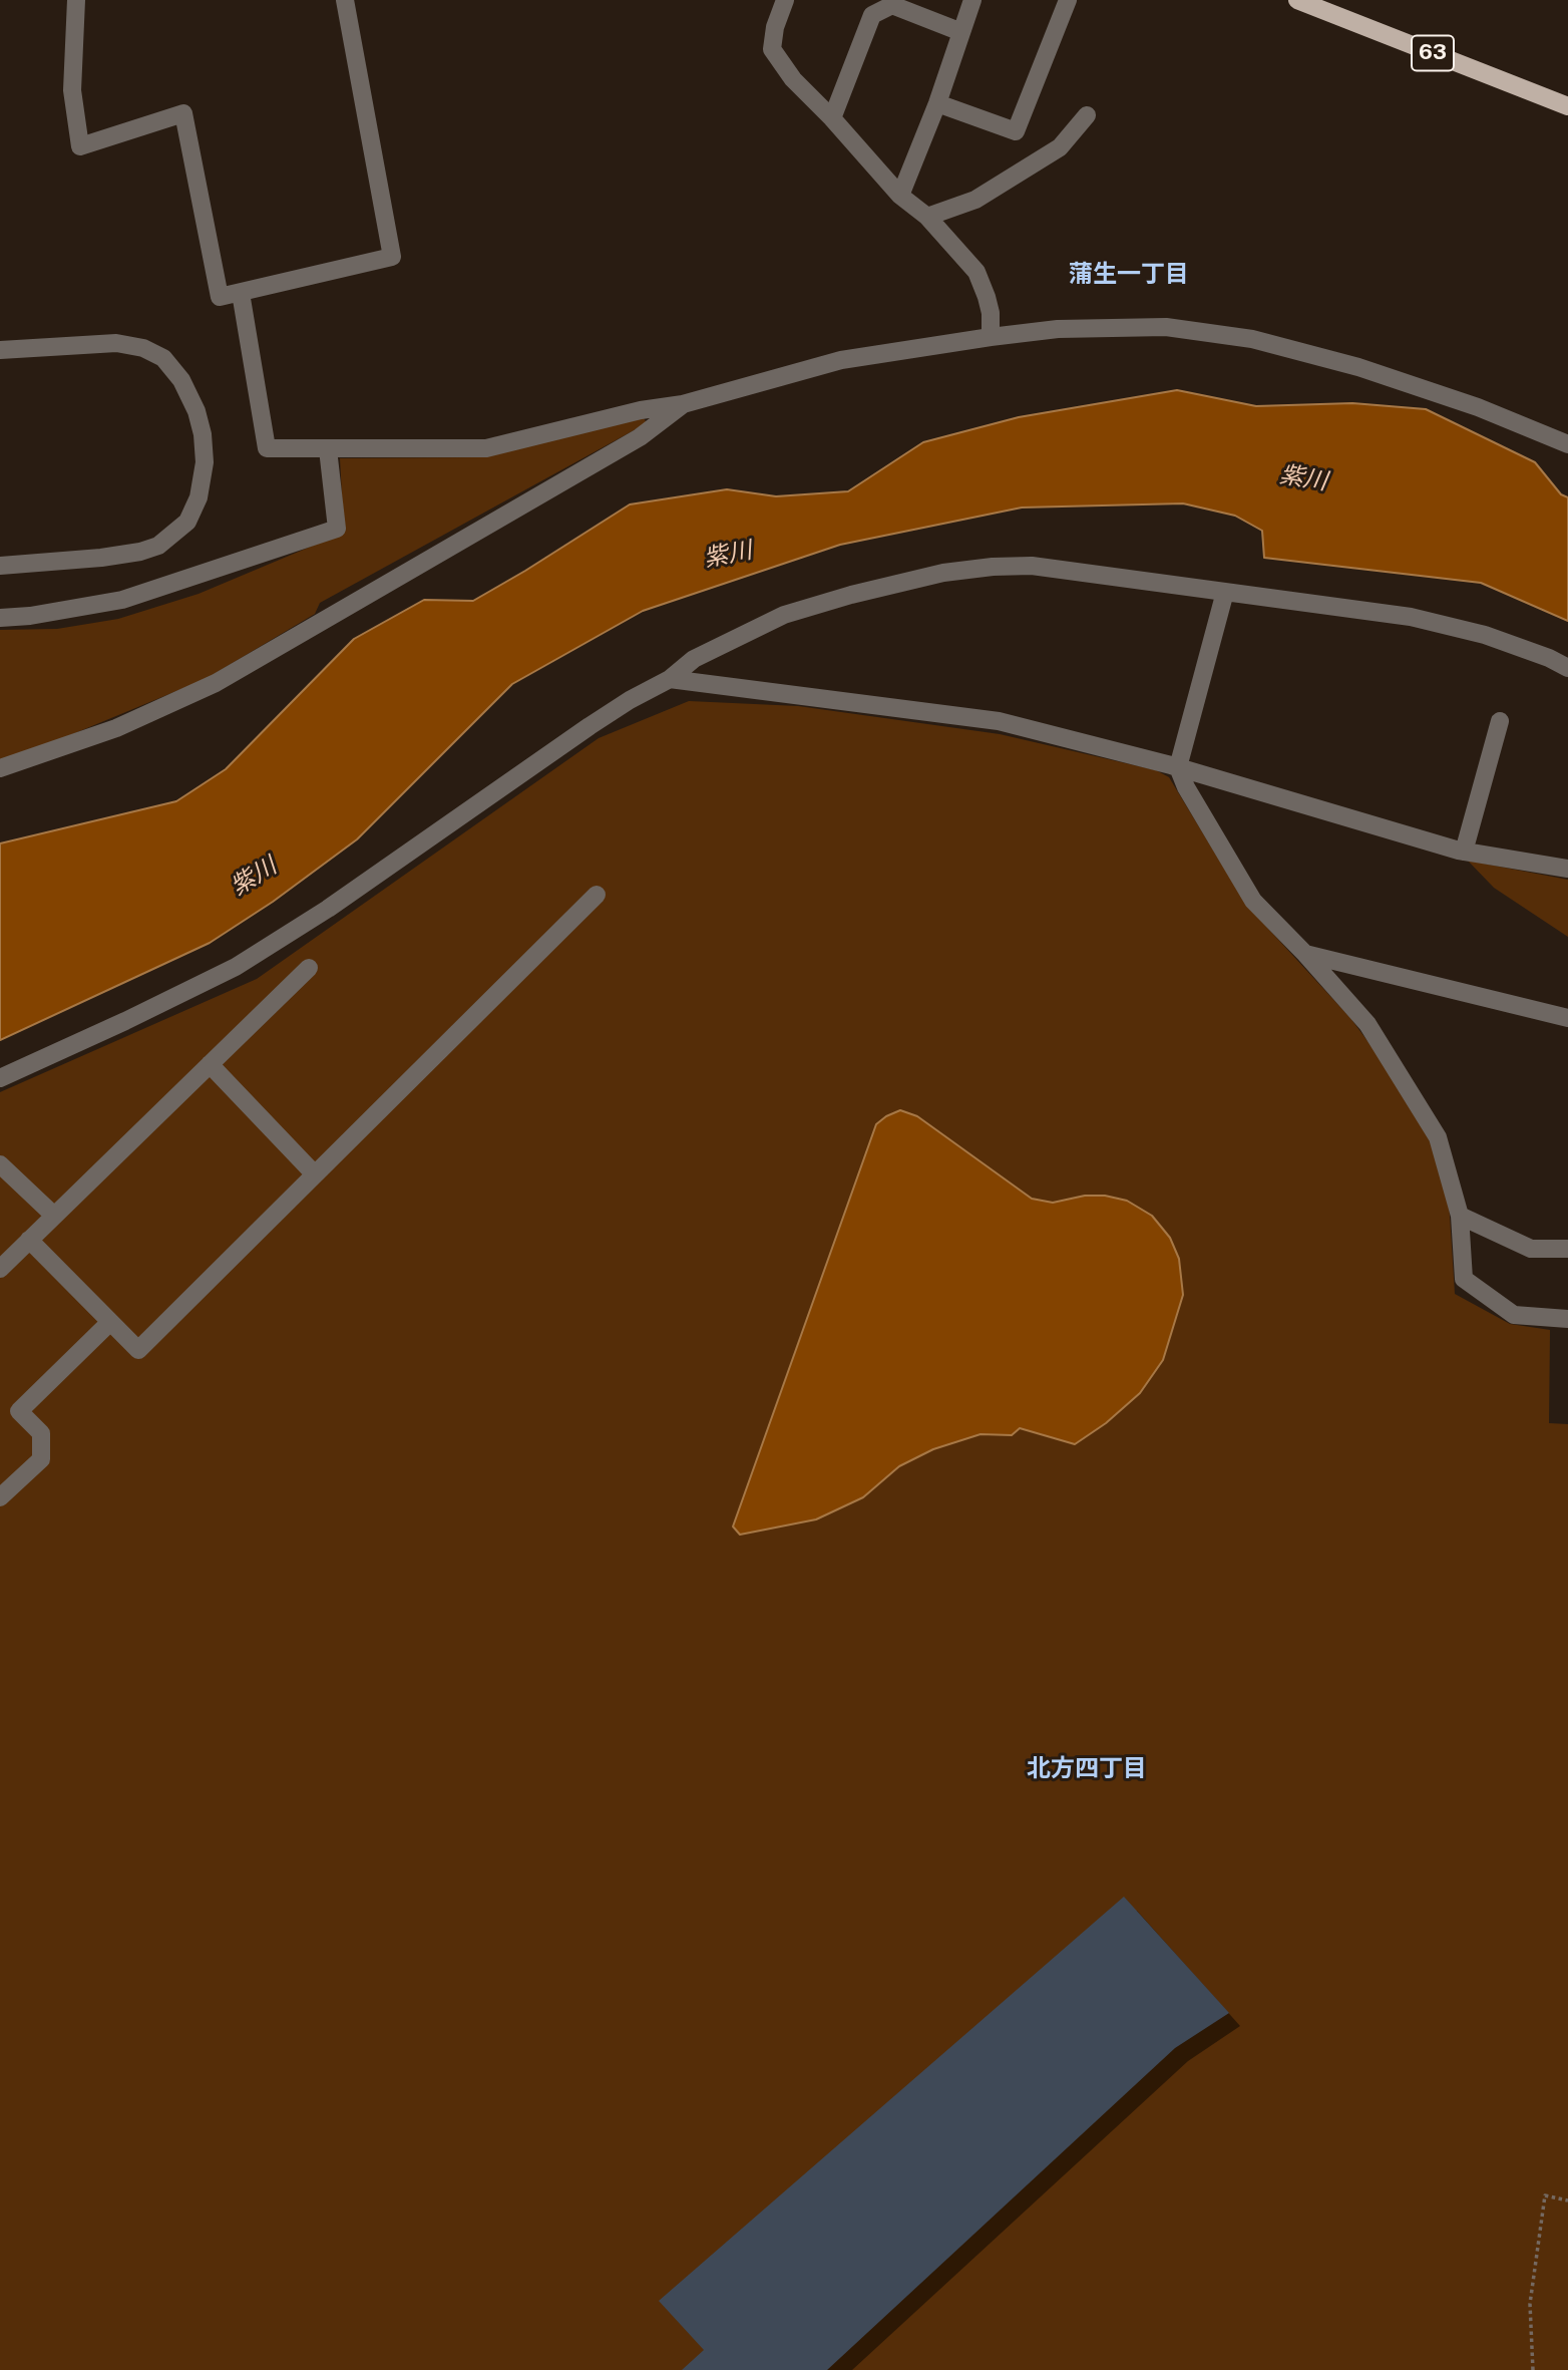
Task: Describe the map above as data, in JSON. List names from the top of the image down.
{
  "streets": {
    "main road": ["63"]
  },
  "districts": ["蒲生一丁目", "北方四丁目"],
  "water": ["紫川"]
}
